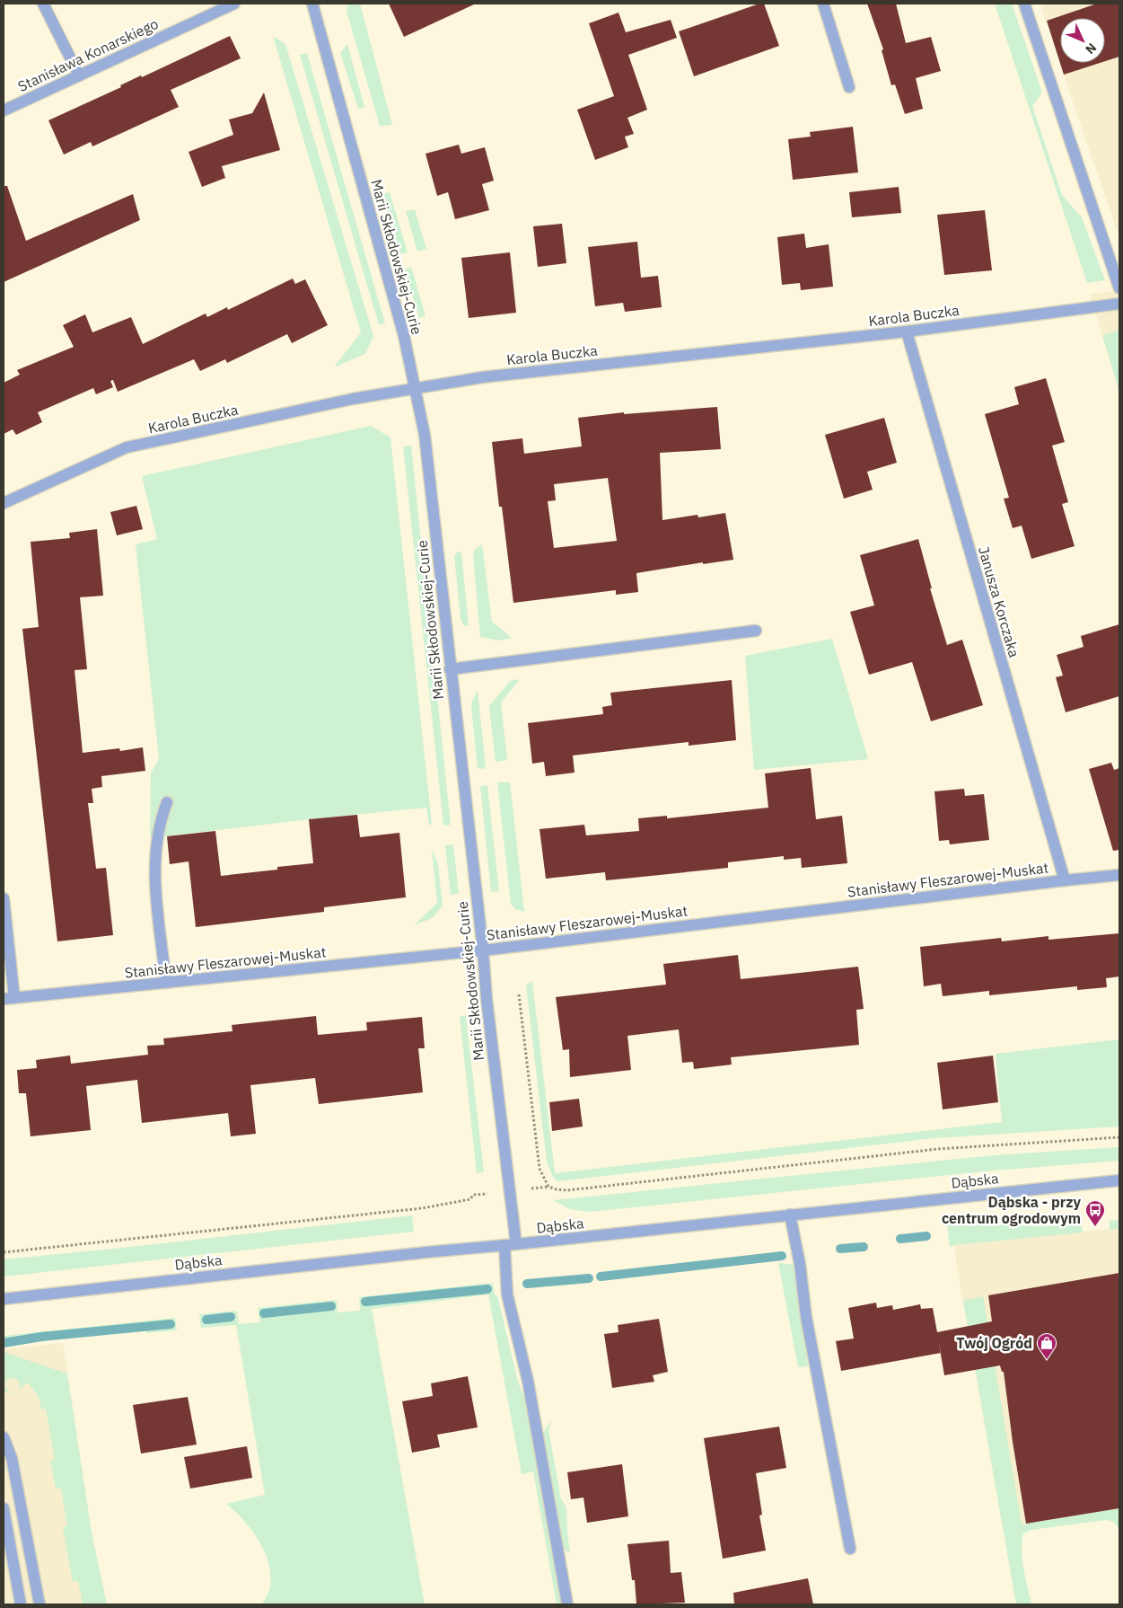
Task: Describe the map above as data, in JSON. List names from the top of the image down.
{
  "streets": {
    "street": [
      "Stanisława Konarskiego",
      "Marii Skłodowskiej-Curie",
      "Karola Buczka",
      "Janusza Korczaka",
      "Stanisławy Fleszarowej-Muskat",
      "Dąbska"
    ]
  },
  "crossings": [
    ["Marii Skłodowskiej-Curie", "Karola Buczka"],
    ["Marii Skłodowskiej-Curie", "Stanisławy Fleszarowej-Muskat"],
    ["Marii Skłodowskiej-Curie", "Dąbska"],
    ["Karola Buczka", "Janusza Korczaka"],
    ["Janusza Korczaka", "Stanisławy Fleszarowej-Muskat"]
  ],
  "places": {
    "bus stop": ["Dąbska - przy centrum ogrodowym"],
    "shop": ["Twój Ogród"]
  },
  "north": "bottom right"
}
